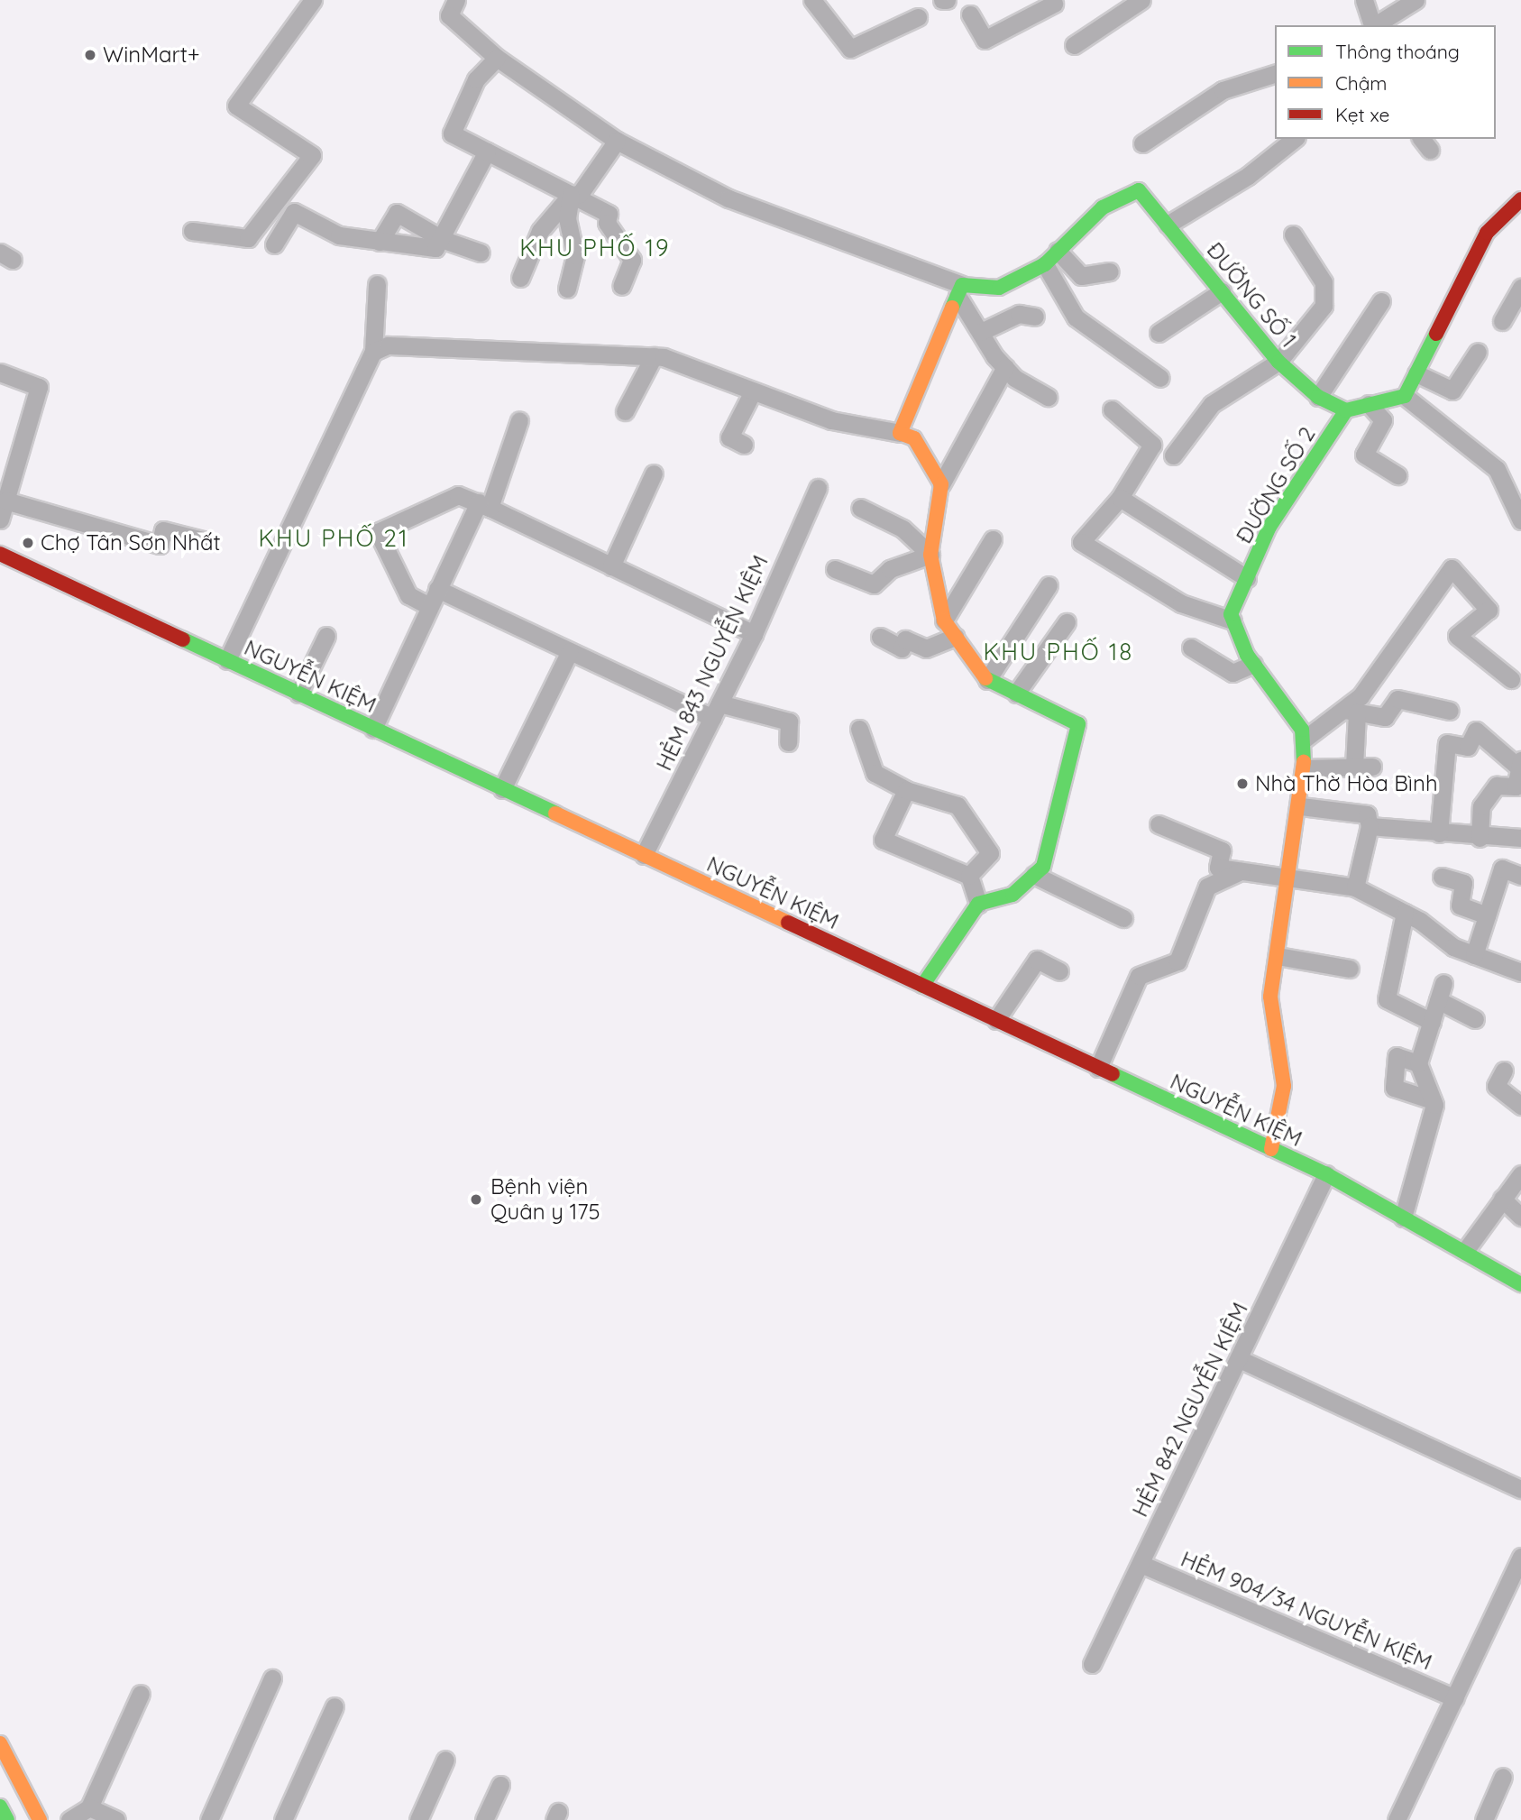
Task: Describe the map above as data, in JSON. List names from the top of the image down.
{
  "streets": {
    "street": [
      "ĐƯỜNG SỐ 1",
      "ĐƯỜNG SỐ 2",
      "HẺM 843 NGUYỄN KIỆM",
      "NGUYỄN KIỆM",
      "HẺM 842 NGUYỄN KIỆM",
      "HẺM 904/34 NGUYỄN KIỆM"
    ]
  },
  "crossings": [
    ["ĐƯỜNG SỐ 1", "ĐƯỜNG SỐ 2"],
    ["HẺM 843 NGUYỄN KIỆM", "NGUYỄN KIỆM"],
    ["NGUYỄN KIỆM", "HẺM 842 NGUYỄN KIỆM"],
    ["HẺM 842 NGUYỄN KIỆM", "HẺM 904/34 NGUYỄN KIỆM"]
  ],
  "districts": ["KHU PHỐ 19", "KHU PHỐ 21", "KHU PHỐ 18"],
  "places": [
    "WinMart+",
    "Chợ Tân Sơn Nhất",
    "Nhà Thờ Hòa Bình",
    "Bệnh viện Quân y 175"
  ],
  "legend": ["Thông thoáng", "Chậm", "Kẹt xe"]
}
